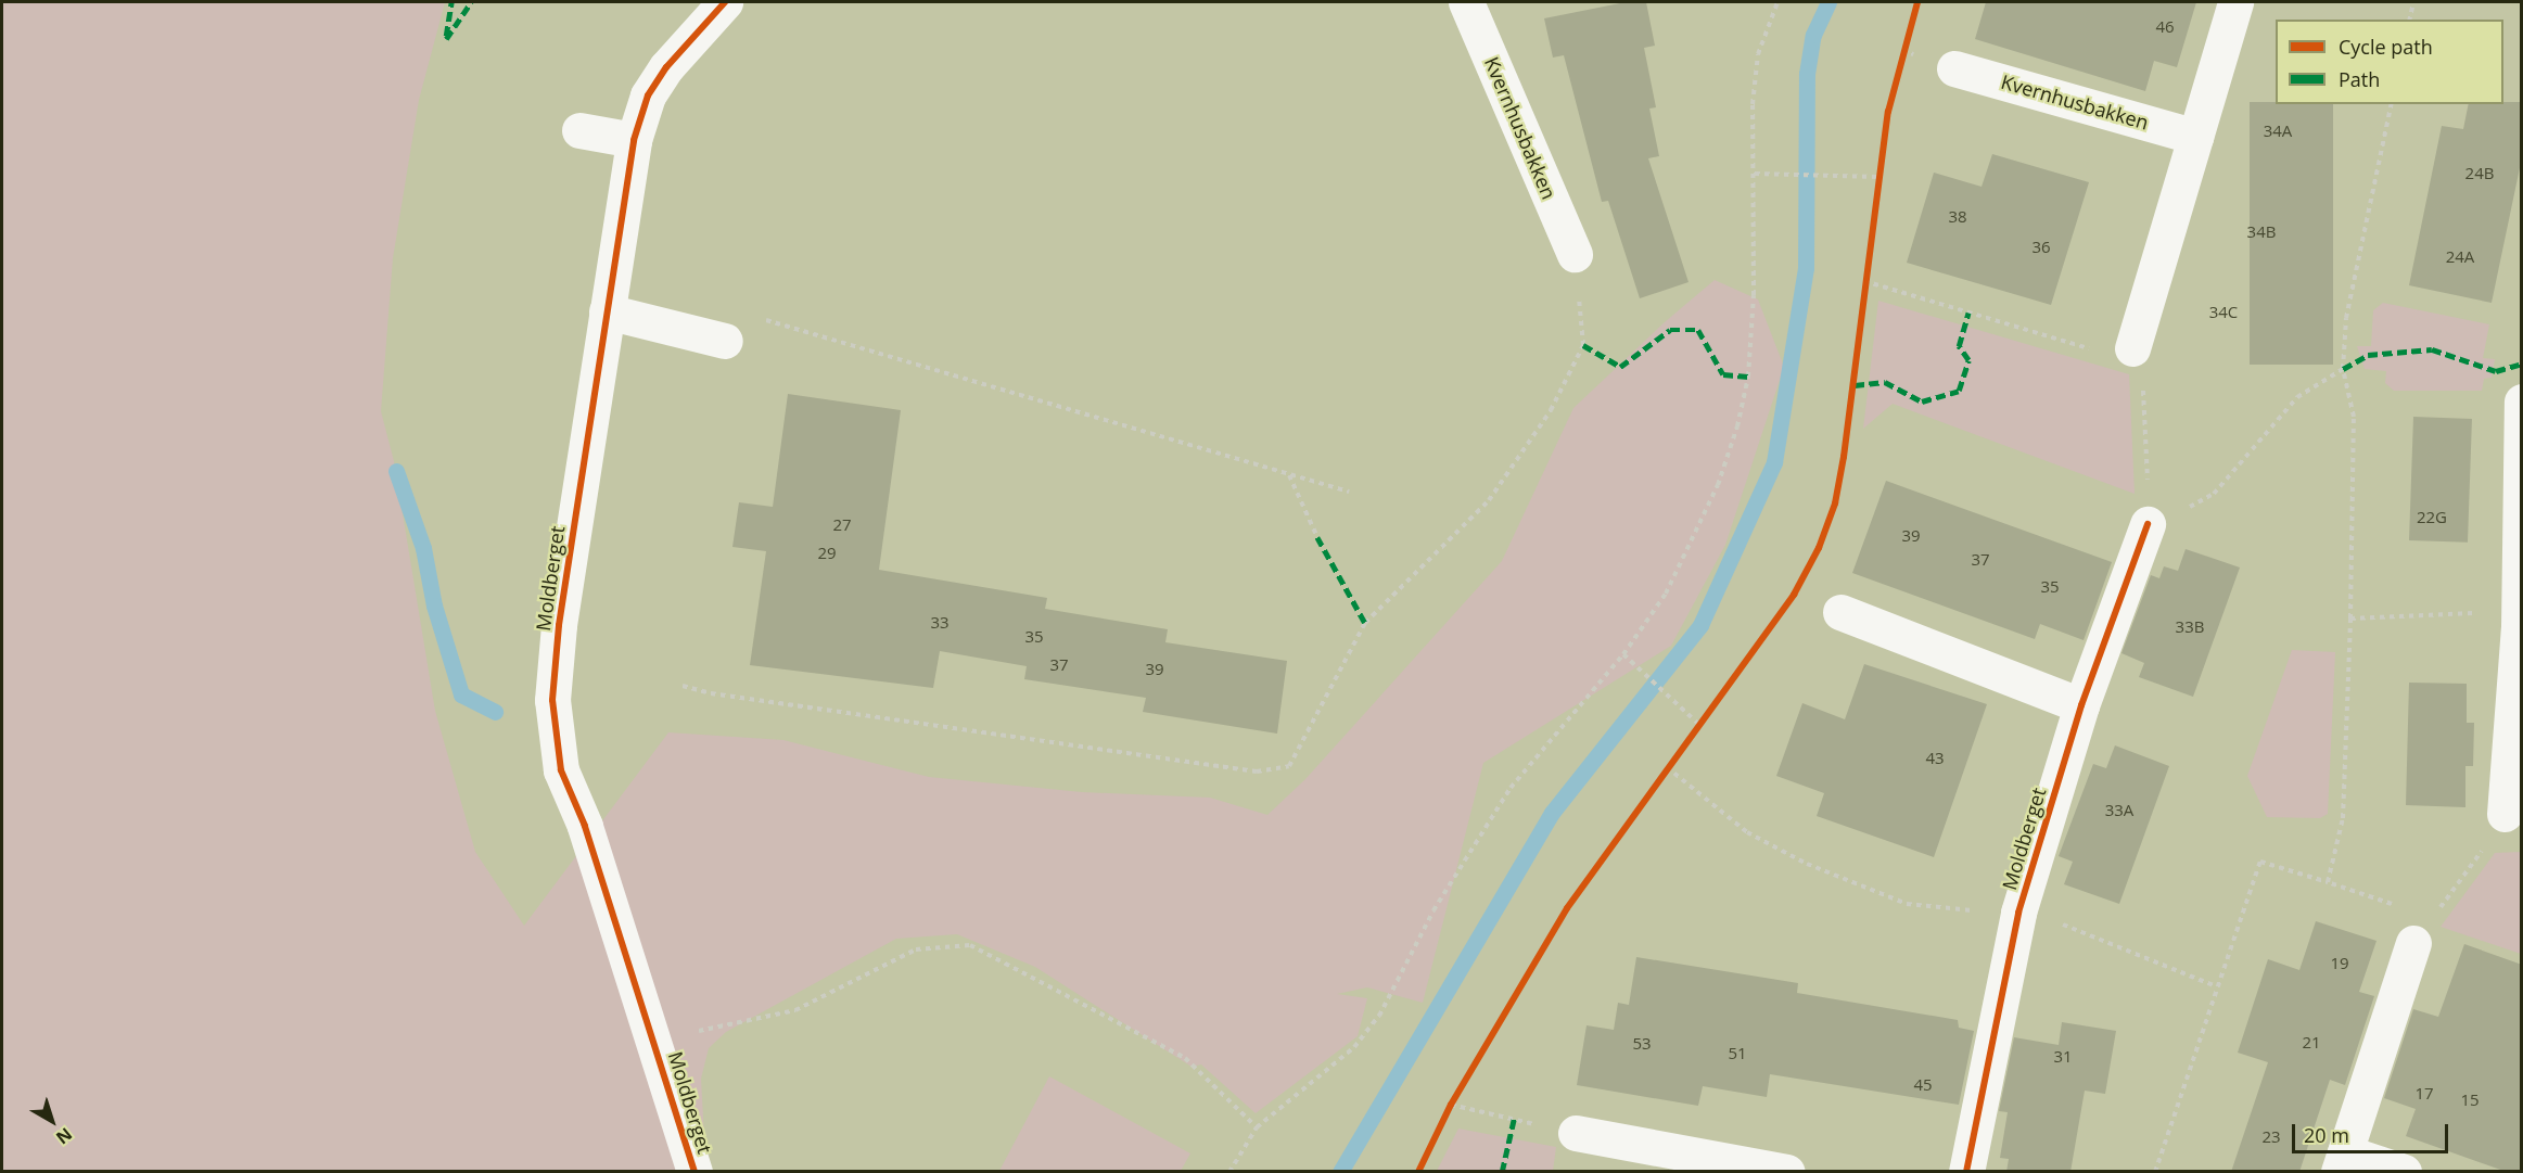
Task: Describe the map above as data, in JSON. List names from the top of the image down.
{
  "streets": {
    "street": ["Kvernhusbakken", "Moldberget"]
  },
  "house_numbers": [
    "46",
    "34A",
    "24B",
    "38",
    "34B",
    "36",
    "24A",
    "34C",
    "22G",
    "27",
    "39",
    "29",
    "37",
    "35",
    "33",
    "33B",
    "35",
    "37",
    "39",
    "43",
    "33A",
    "19",
    "21",
    "53",
    "51",
    "31",
    "45",
    "17",
    "15",
    "23"
  ],
  "legend": ["Cycle path", "Path"],
  "scale_bar": "20 m",
  "north": "bottom right"
}
